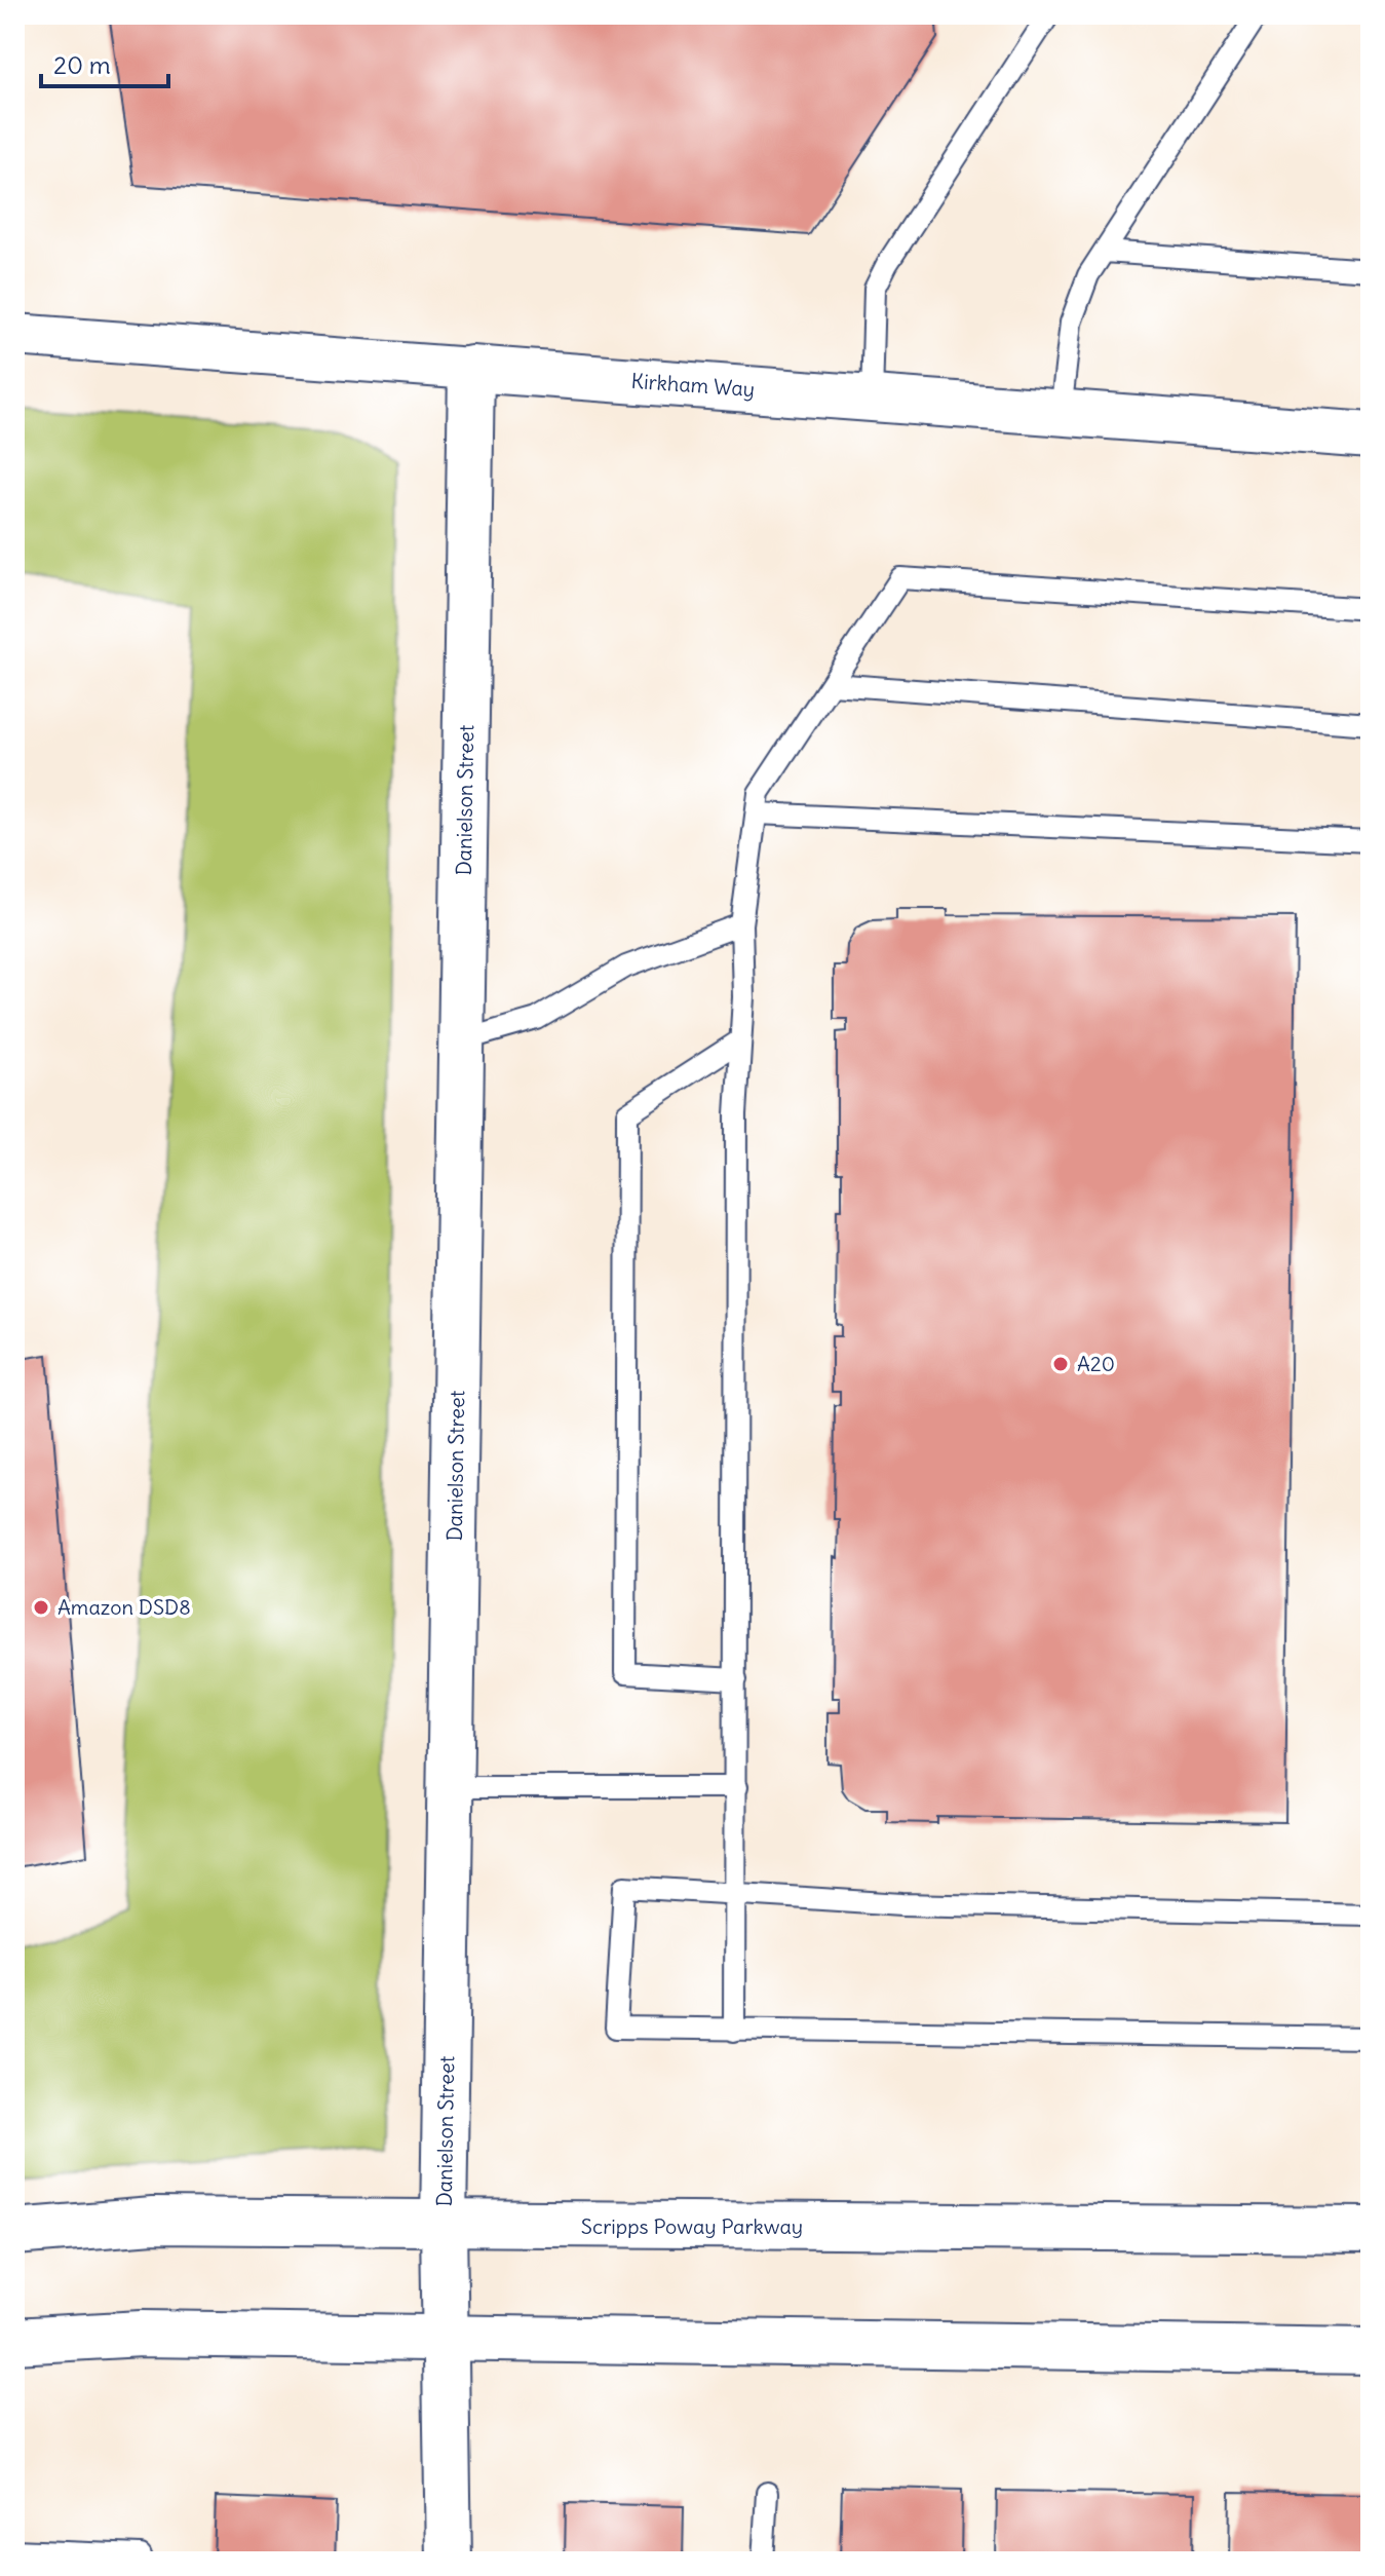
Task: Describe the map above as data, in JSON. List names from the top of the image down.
{
  "streets": {
    "main road": ["Kirkham Way", "Danielson Street", "Scripps Poway Parkway"]
  },
  "crossings": [
    ["Kirkham Way", "Danielson Street"],
    ["Danielson Street", "Scripps Poway Parkway"]
  ],
  "places": ["A20", "Amazon DSD8"],
  "scale_bar": "20 m"
}
